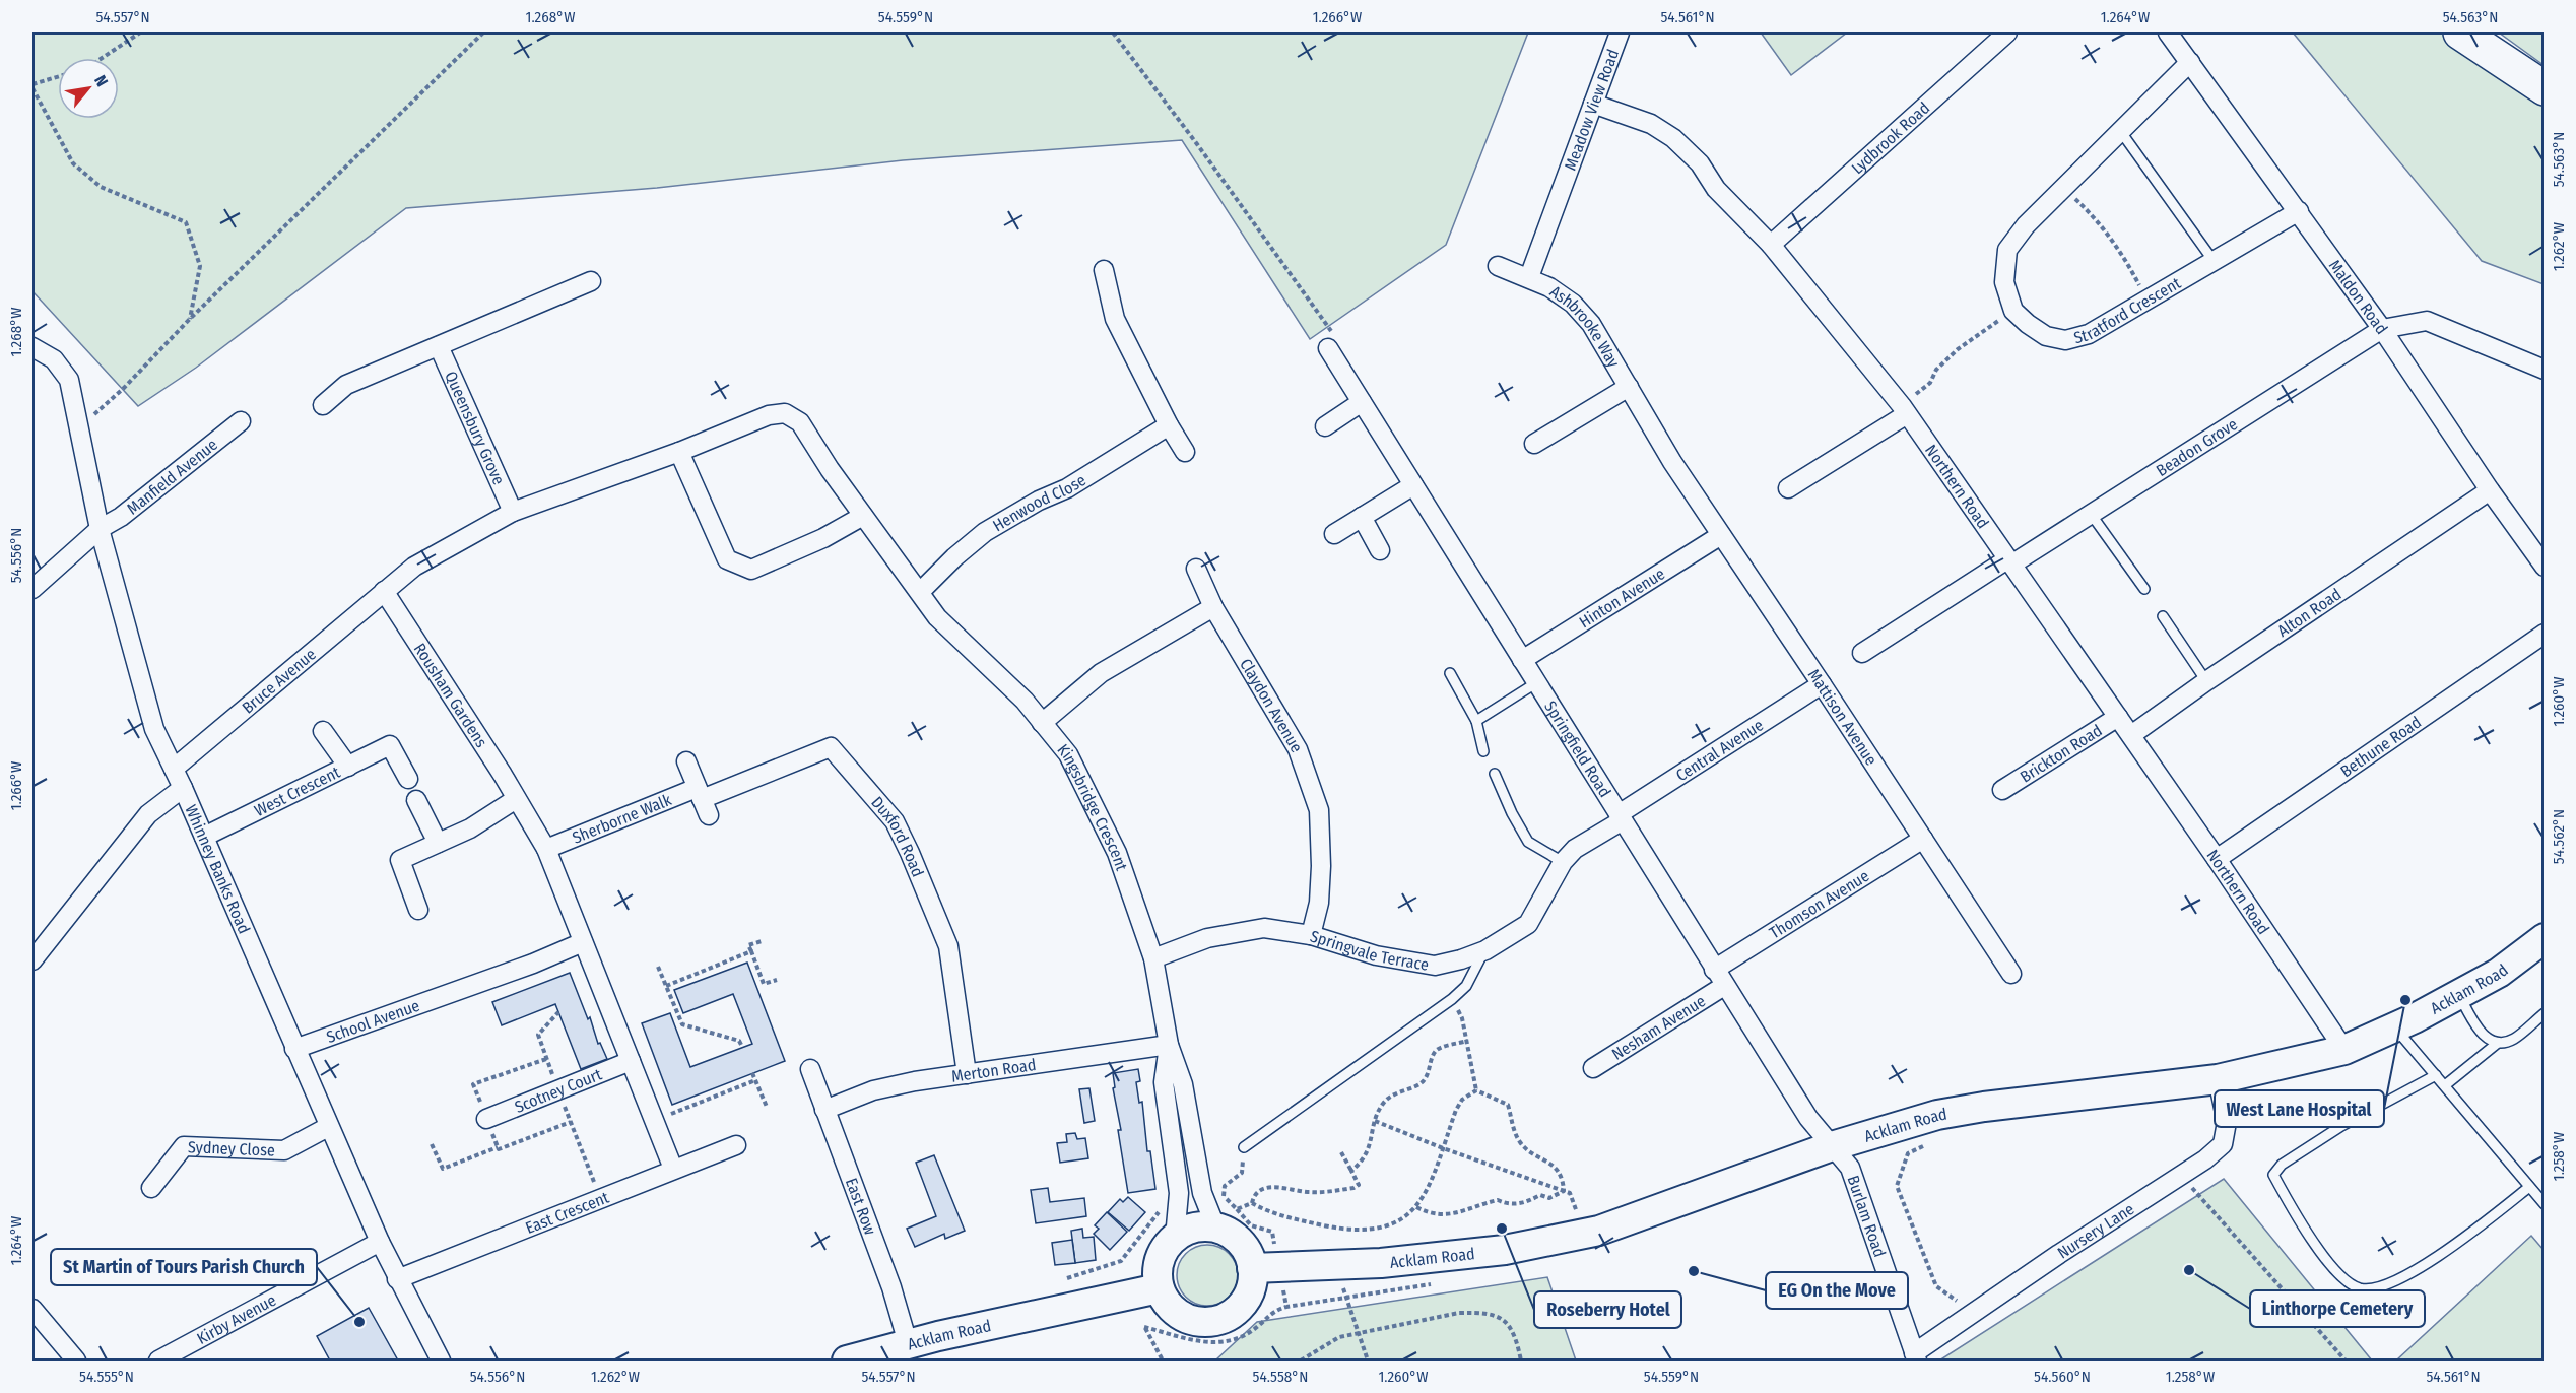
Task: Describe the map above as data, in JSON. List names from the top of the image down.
{
  "streets": {
    "main road": ["Acklam Road"],
    "street": [
      "Meadow View Road",
      "Lydbrook Road",
      "Maldon Road",
      "Stratford Crescent",
      "Ashbrooke Way",
      "Queensbury Grove",
      "Beadon Grove",
      "Manfield Avenue",
      "Northern Road",
      "Henwood Close",
      "Hinton Avenue",
      "Alton Road",
      "Bruce Avenue",
      "Rousham Gardens",
      "Claydon Avenue",
      "Mattison Avenue",
      "Bethune Road",
      "Springfield Road",
      "Central Avenue",
      "Brickton Road",
      "West Crescent",
      "Kingsbridge Crescent",
      "Sherborne Walk",
      "Duxford Road",
      "Whinney Banks Road",
      "Thomson Avenue",
      "Springvale Terrace",
      "School Avenue",
      "Nesham Avenue",
      "Merton Road",
      "Scotney Court",
      "Sydney Close",
      "East Row",
      "East Crescent",
      "Burlam Road",
      "Nursery Lane",
      "Kirby Avenue"
    ]
  },
  "crossings": [
    ["Meadow View Road", "Ashbrooke Way"],
    ["Meadow View Road", "Northern Road"],
    ["Lydbrook Road", "Northern Road"],
    ["Maldon Road", "Stratford Crescent"],
    ["Maldon Road", "Beadon Grove"],
    ["Maldon Road", "Alton Road"],
    ["Ashbrooke Way", "Mattison Avenue"],
    ["Queensbury Grove", "Bruce Avenue"],
    ["Beadon Grove", "Northern Road"],
    ["Manfield Avenue", "Whinney Banks Road"],
    ["Northern Road", "Alton Road"],
    ["Northern Road", "Bethune Road"],
    ["Northern Road", "Brickton Road"],
    ["Northern Road", "Acklam Road"],
    ["Henwood Close", "Kingsbridge Crescent"],
    ["Hinton Avenue", "Mattison Avenue"],
    ["Hinton Avenue", "Springfield Road"],
    ["Bruce Avenue", "Rousham Gardens"],
    ["Bruce Avenue", "Kingsbridge Crescent"],
    ["Bruce Avenue", "Whinney Banks Road"],
    ["Rousham Gardens", "Sherborne Walk"],
    ["Rousham Gardens", "School Avenue"],
    ["Rousham Gardens", "Scotney Court"],
    ["Rousham Gardens", "East Crescent"],
    ["Claydon Avenue", "Springvale Terrace"],
    ["Mattison Avenue", "Central Avenue"],
    ["Mattison Avenue", "Thomson Avenue"],
    ["Springfield Road", "Central Avenue"],
    ["Springfield Road", "Thomson Avenue"],
    ["Springfield Road", "Acklam Road"],
    ["Springfield Road", "Nesham Avenue"],
    ["Springfield Road", "Burlam Road"],
    ["Central Avenue", "Springvale Terrace"],
    ["West Crescent", "Whinney Banks Road"],
    ["Kingsbridge Crescent", "Springvale Terrace"],
    ["Kingsbridge Crescent", "Acklam Road"],
    ["Kingsbridge Crescent", "Merton Road"],
    ["Sherborne Walk", "Duxford Road"],
    ["Duxford Road", "Merton Road"],
    ["Whinney Banks Road", "School Avenue"],
    ["Whinney Banks Road", "Sydney Close"],
    ["Whinney Banks Road", "East Crescent"],
    ["Whinney Banks Road", "Kirby Avenue"],
    ["Acklam Road", "East Row"],
    ["Acklam Road", "Burlam Road"],
    ["Acklam Road", "Nursery Lane"],
    ["Merton Road", "East Row"],
    ["Burlam Road", "Nursery Lane"]
  ],
  "places": [
    "West Lane Hospital",
    "Roseberry Hotel",
    "Linthorpe Cemetery",
    "EG On the Move",
    "St Martin of Tours Parish Church"
  ],
  "north": "top right",
  "coordinates": [
    "54.557°N",
    "1.268°W",
    "54.559°N",
    "1.266°W",
    "54.561°N",
    "1.264°W",
    "54.563°N",
    "1.262°W",
    "54.556°N",
    "1.260°W",
    "54.562°N",
    "1.258°W",
    "54.555°N",
    "54.558°N",
    "54.560°N"
  ]
}
